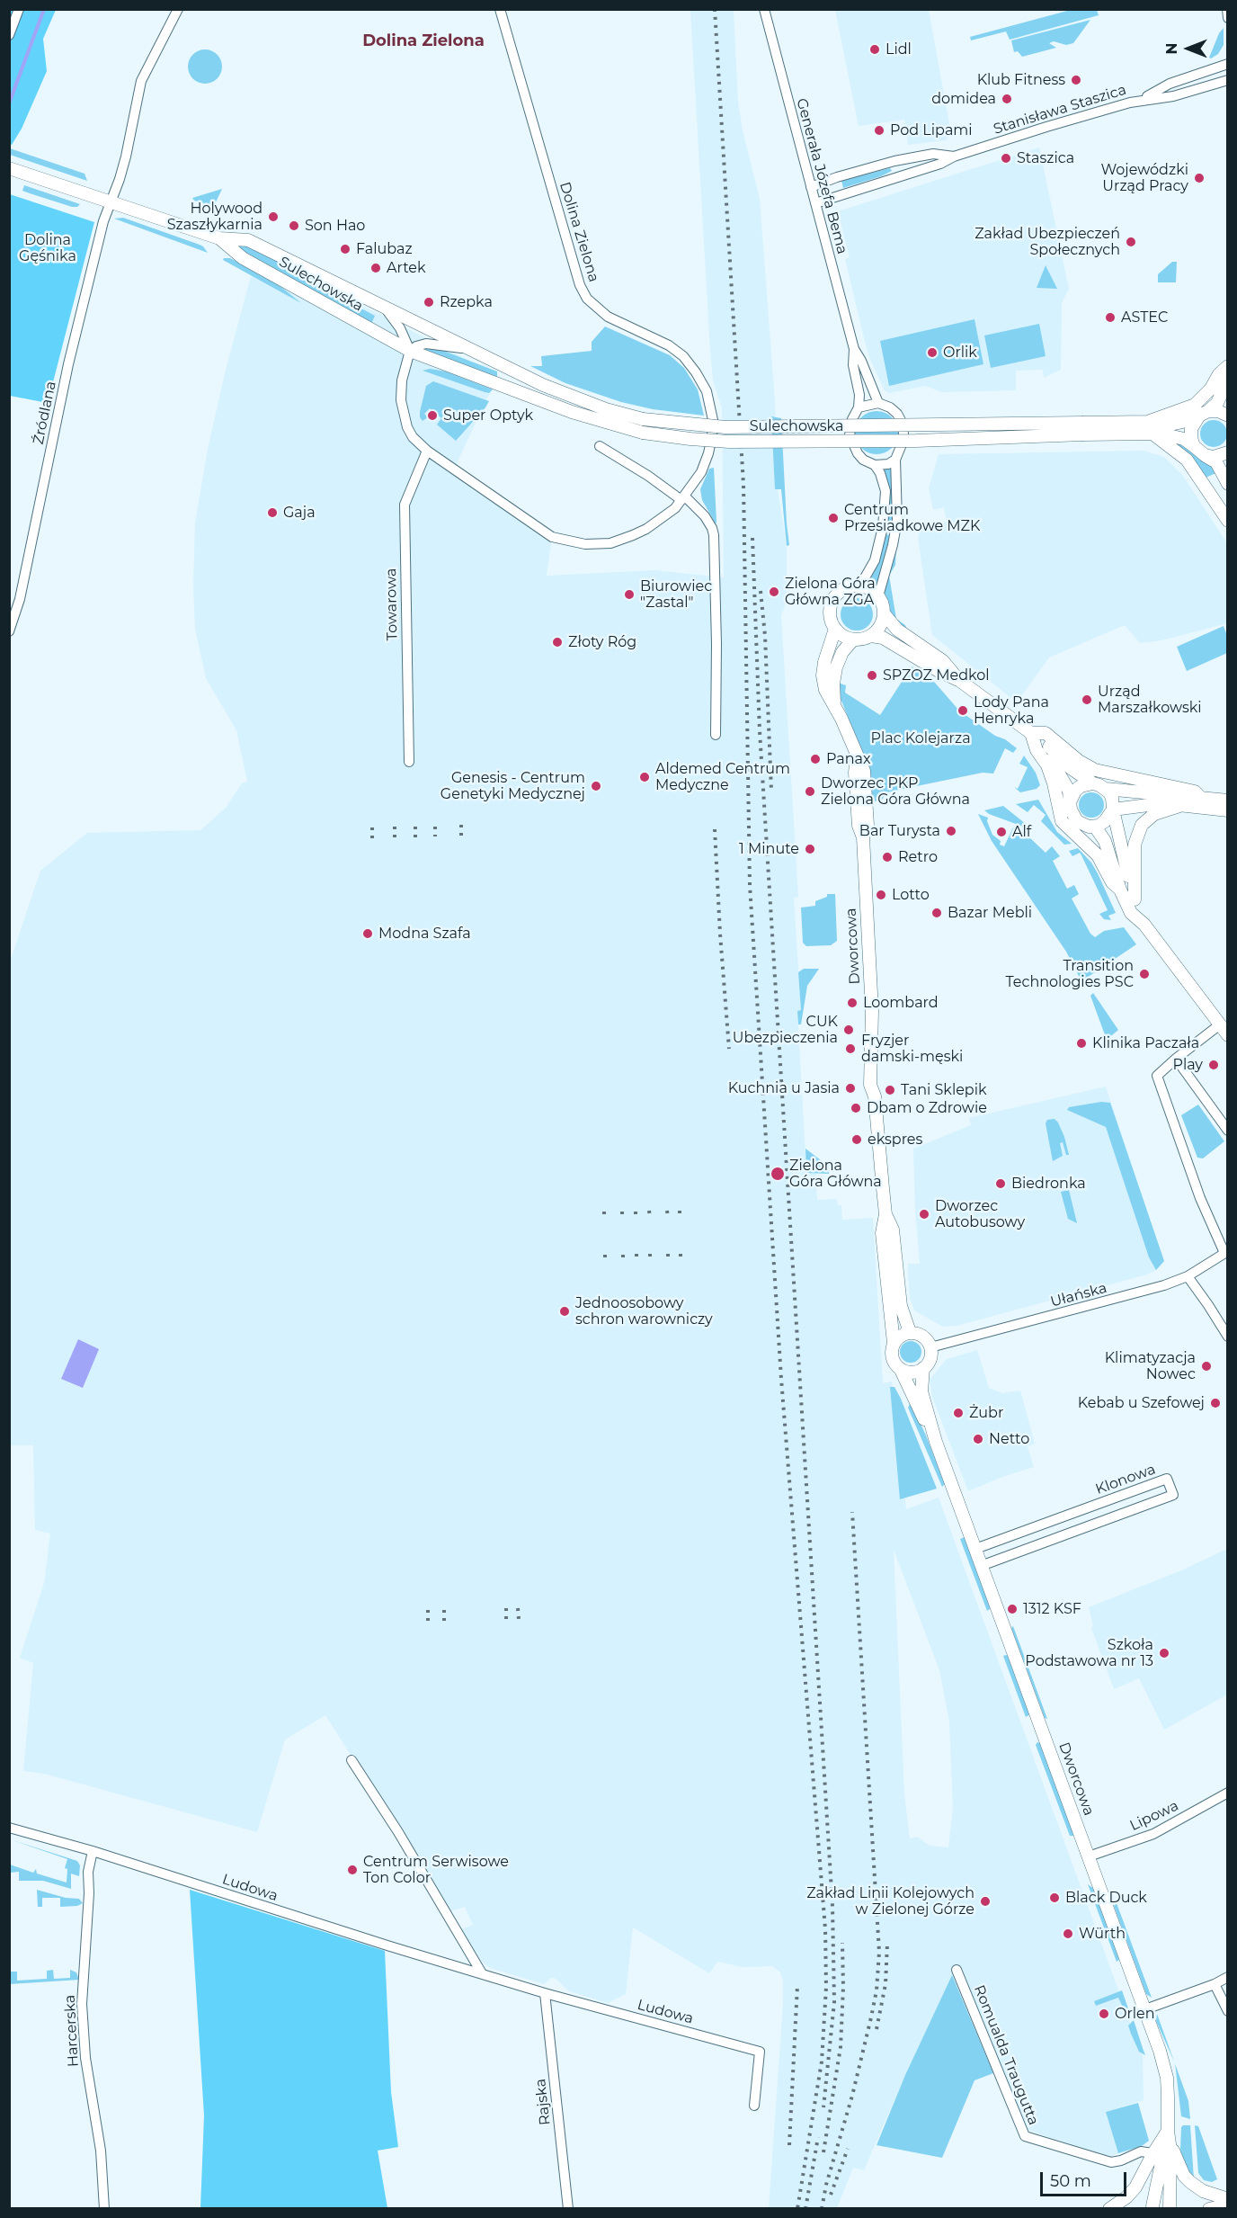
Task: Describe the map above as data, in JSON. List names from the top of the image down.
{
  "streets": {
    "street": [
      "Stanisława Staszica",
      "Generała Józefa Bema",
      "Dolina Zielona",
      "Sulechowska",
      "Źródlana",
      "Towarowa",
      "Dworcowa",
      "Ułańska",
      "Klonowa",
      "Lipowa",
      "Ludowa",
      "Harcerska",
      "Romualda Traugutta",
      "Rajska"
    ]
  },
  "crossings": [
    ["Stanisława Staszica", "Generała Józefa Bema"],
    ["Sulechowska", "Źródlana"],
    ["Dworcowa", "Ułańska"],
    ["Dworcowa", "Klonowa"],
    ["Dworcowa", "Lipowa"],
    ["Dworcowa", "Romualda Traugutta"],
    ["Ludowa", "Harcerska"],
    ["Ludowa", "Rajska"]
  ],
  "districts": ["Dolina Zielona"],
  "parks": ["Dolina Gęśnika", "Plac Kolejarza"],
  "places": [
    "Lidl",
    "Klub Fitness",
    "domidea",
    "Pod Lipami",
    "Staszica",
    "Wojewódzki Urząd Pracy",
    "Holywood Szaszłykarnia",
    "Son Hao",
    "Zakład Ubezpieczeń Społecznych",
    "Falubaz",
    "Artek",
    "Rzepka",
    "ASTEC",
    "Orlik",
    "Super Optyk",
    "Gaja",
    "Centrum Przesiadkowe MZK",
    "Zielona Góra Główna ZGA",
    "Biurowiec \"Zastal\"",
    "Złoty Róg",
    "SPZOZ Medkol",
    "Urząd Marszałkowski",
    "Lody Pana Henryka",
    "Panax",
    "Aldemed Centrum Medyczne",
    "Genesis - Centrum Genetyki Medycznej",
    "Dworzec PKP Zielona Góra Główna",
    "Bar Turysta",
    "Alf",
    "1 Minute",
    "Retro",
    "Lotto",
    "Bazar Mebli",
    "Modna Szafa",
    "Transition Technologies PSC",
    "Loombard",
    "CUK Ubezpieczenia",
    "Klinika Paczała",
    "Fryzjer damski-męski",
    "Play",
    "Kuchnia u Jasia",
    "Tani Sklepik",
    "Dbam o Zdrowie",
    "ekspres",
    "Zielona Góra Główna",
    "Biedronka",
    "Dworzec Autobusowy",
    "Jednoosobowy schron warowniczy",
    "Klimatyzacja Nowec",
    "Kebab u Szefowej",
    "Żubr",
    "Netto",
    "1312 KSF",
    "Szkoła Podstawowa nr 13",
    "Centrum Serwisowe Ton Color",
    "Black Duck",
    "Zakład Linii Kolejowych w Zielonej Górze",
    "Würth",
    "Orlen"
  ],
  "scale_bar": "50 m",
  "north": "left"
}
